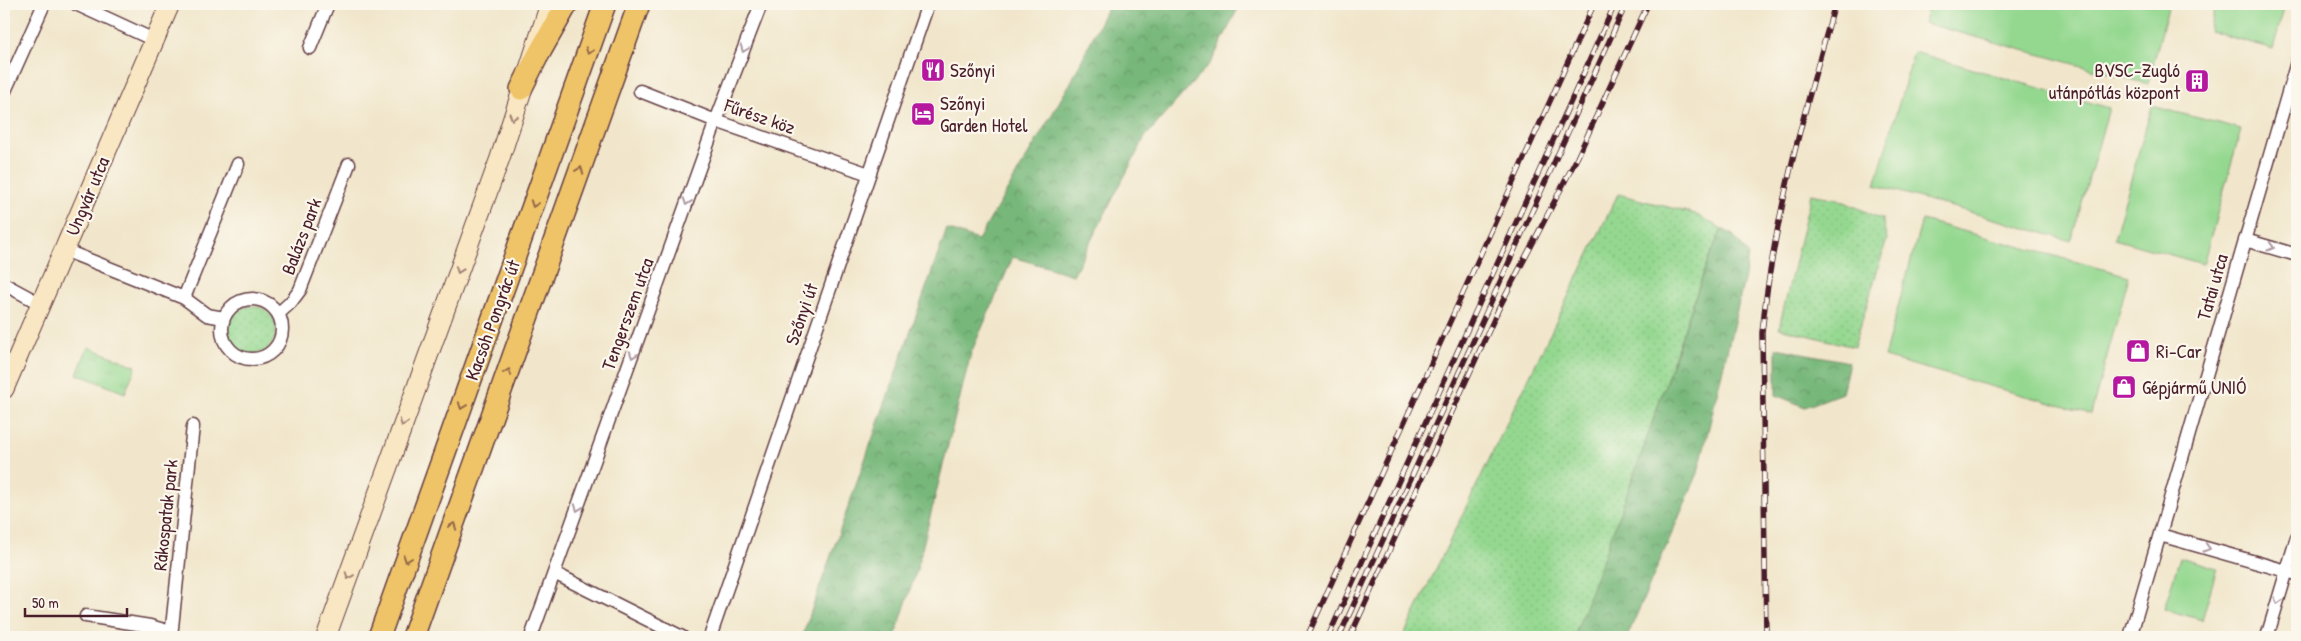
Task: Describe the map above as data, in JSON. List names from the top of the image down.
{
  "streets": {
    "main road": ["Kacsóh Pongrác út"],
    "street": [
      "Fűrész köz",
      "Ungvár utca",
      "Balázs park",
      "Tatai utca",
      "Tengerszem utca",
      "Szőnyi út",
      "Rákospatak park"
    ]
  },
  "crossings": [
    ["Fűrész köz", "Tengerszem utca"],
    ["Fűrész köz", "Szőnyi út"]
  ],
  "one_way": ["Tengerszem utca"],
  "places": {
    "restaurant": ["Szőnyi"],
    "building": ["BVSC-Zugló utánpótlás központ"],
    "hotel": ["Szőnyi Garden Hotel"],
    "shop": ["Ri-Car", "Gépjármű UNIÓ"]
  },
  "scale_bar": "50 m"
}
